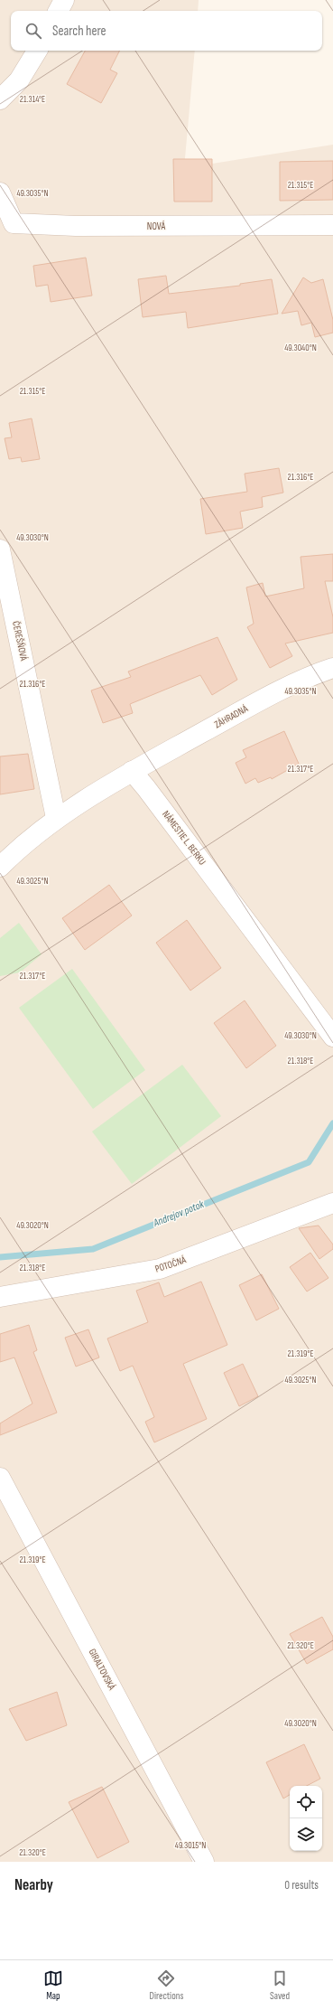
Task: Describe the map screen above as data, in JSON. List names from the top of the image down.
{
  "streets": {
    "street": [
      "NOVÁ",
      "ČEREŠŇOVÁ",
      "ZÁHRADNÁ",
      "NÁMESTIE L. BERKU",
      "POTOČNÁ",
      "GIRALTOVSKÁ"
    ]
  },
  "crossings": [
    ["ZÁHRADNÁ", "NÁMESTIE L. BERKU"]
  ],
  "water": ["Andrejov potok"],
  "page": {
    "search": "Search here",
    "heading": ["Nearby", "0 results"],
    "nav": ["Map", "Directions", "Saved"]
  },
  "coordinates": [
    "21.314°E",
    "21.315°E",
    "49.3035°N",
    "49.3040°N",
    "21.316°E",
    "49.3030°N",
    "21.317°E",
    "49.3025°N",
    "21.318°E",
    "49.3020°N",
    "21.319°E",
    "21.320°E",
    "49.3015°N"
  ]
}
